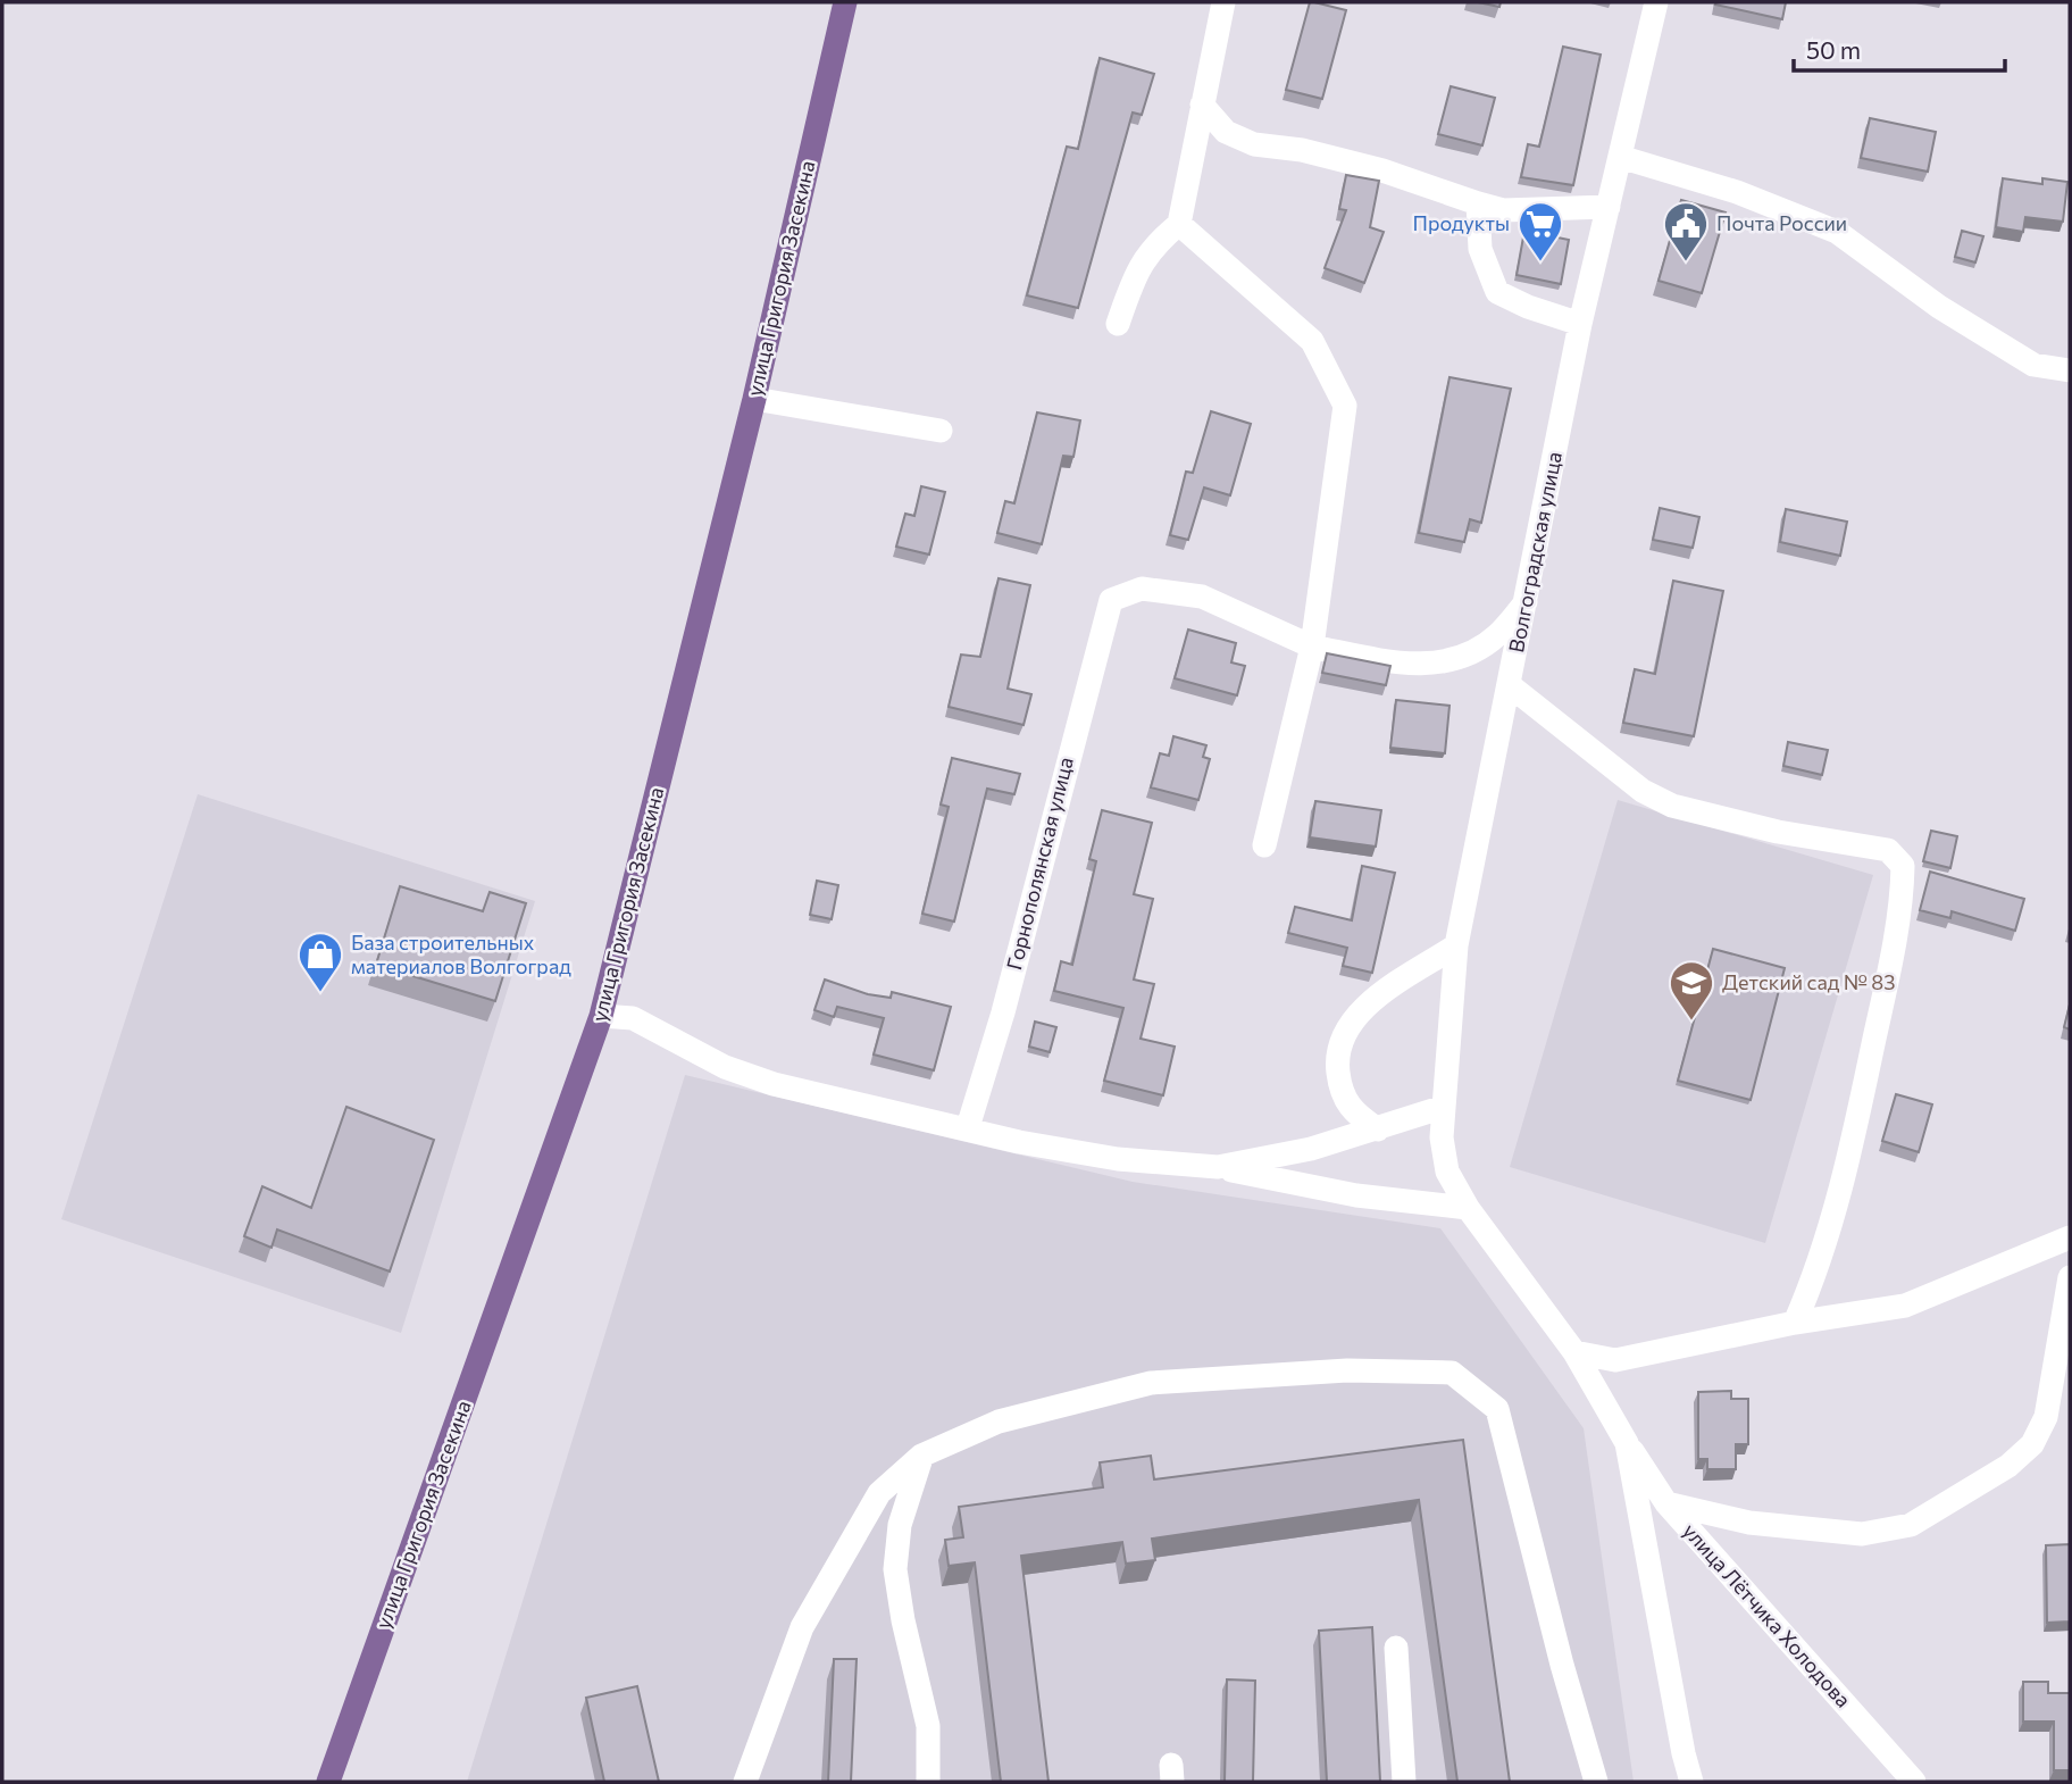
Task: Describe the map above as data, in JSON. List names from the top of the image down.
{
  "streets": {
    "main road": ["улица Григория Засекина"],
    "street": ["Волгоградская улица", "Горнополянская улица", "улица Лётчика Холодова"]
  },
  "crossings": [
    ["Волгоградская улица", "улица Лётчика Холодова"]
  ],
  "places": {
    "supermarket": ["Продукты"],
    "public building": ["Почта России"],
    "shop": ["База строительных материалов Волгоград"],
    "school or university": ["Детский сад № 83"]
  },
  "scale_bar": "50 m"
}
